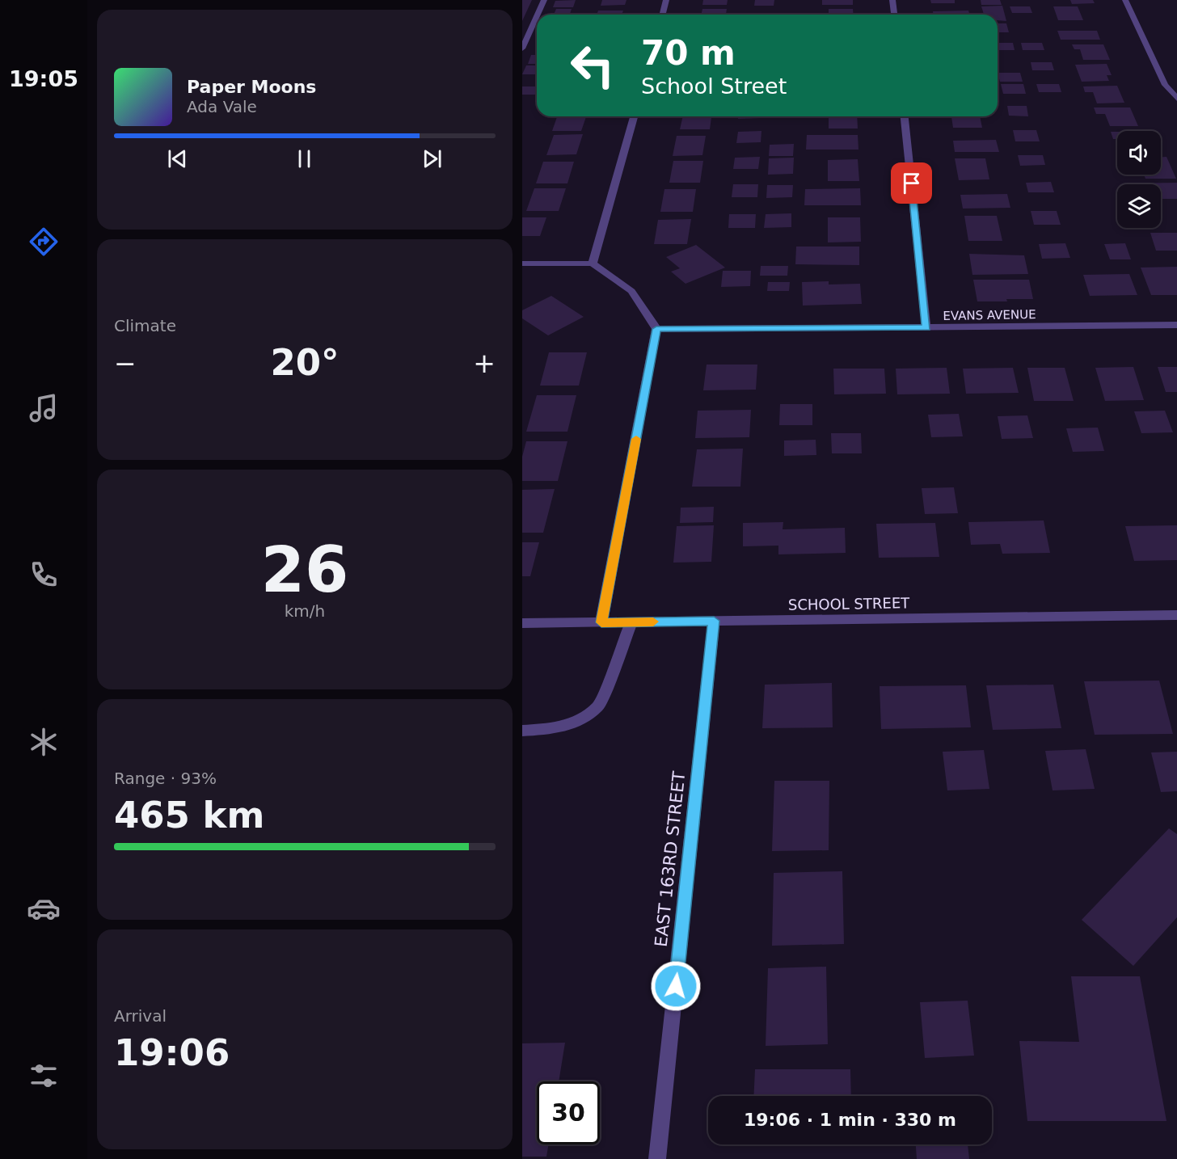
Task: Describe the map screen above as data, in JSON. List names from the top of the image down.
{
  "streets": {
    "street": ["EVANS AVENUE", "SCHOOL STREET", "EAST 163RD STREET"]
  },
  "crossings": [
    ["SCHOOL STREET", "EAST 163RD STREET"]
  ],
  "page": {
    "tabs": "19:05",
    "turn": ["70 m", "School Street"],
    "song": ["Paper Moons", "Ada Vale"],
    "tile": [
      "Climate",
      ["26", "km/h"],
      ["Range · 93%", "465 km"],
      ["Arrival", "19:06"]
    ],
    "heat": ["−", "20°", "+"],
    "limit": "30",
    "trip": "19:06 · 1 min · 330 m"
  }
}
